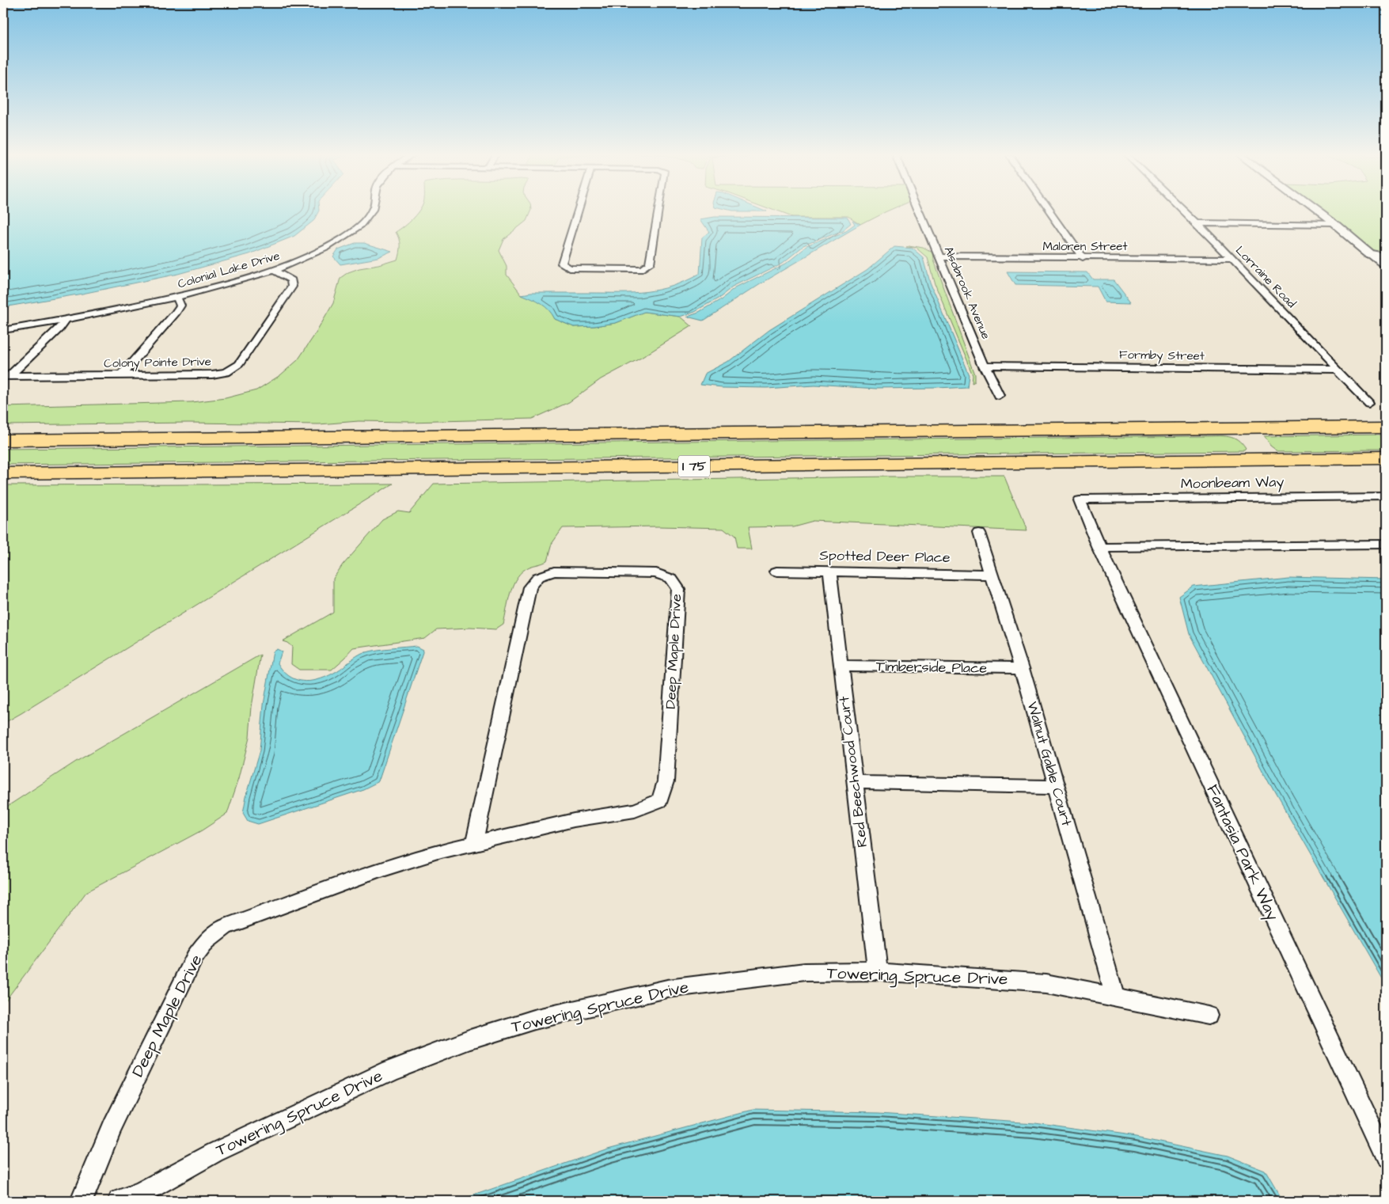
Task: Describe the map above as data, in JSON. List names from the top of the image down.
{
  "streets": {
    "highway": ["I 75"],
    "street": [
      "Maloren Street",
      "Colonial Lake Drive",
      "Lorraine Road",
      "Alsobrook Avenue",
      "Formby Street",
      "Colony Pointe Drive",
      "Moonbeam Way",
      "Spotted Deer Place",
      "Deep Maple Drive",
      "Timberside Place",
      "Walnut Gable Court",
      "Red Beechwood Court",
      "Fantasia Park Way",
      "Towering Spruce Drive"
    ]
  },
  "crossings": [
    ["Maloren Street", "Lorraine Road"],
    ["Maloren Street", "Alsobrook Avenue"],
    ["Colonial Lake Drive", "Colony Pointe Drive"],
    ["Lorraine Road", "Formby Street"],
    ["Alsobrook Avenue", "Formby Street"],
    ["Moonbeam Way", "Fantasia Park Way"],
    ["Spotted Deer Place", "Walnut Gable Court"],
    ["Spotted Deer Place", "Red Beechwood Court"],
    ["Timberside Place", "Walnut Gable Court"],
    ["Timberside Place", "Red Beechwood Court"],
    ["Walnut Gable Court", "Towering Spruce Drive"],
    ["Red Beechwood Court", "Towering Spruce Drive"]
  ]
}
